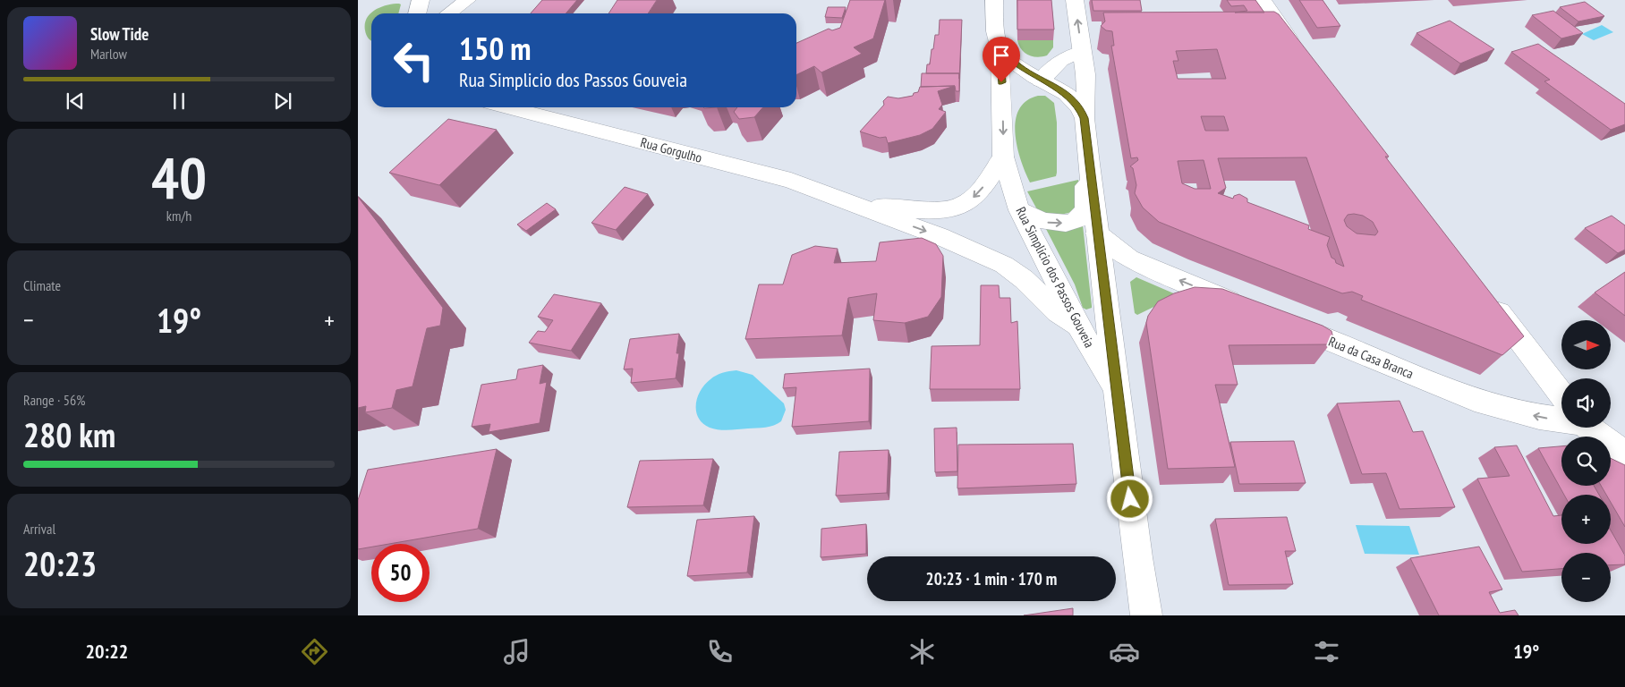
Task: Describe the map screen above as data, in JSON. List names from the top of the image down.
{
  "streets": {
    "street": ["Rua Gorgulho", "Rua Simplicio dos Passos Gouveia", "Rua da Casa Branca"]
  },
  "crossings": [
    ["Rua Gorgulho", "Rua Simplicio dos Passos Gouveia"]
  ],
  "one_way": ["Rua da Casa Branca"],
  "north": "right",
  "page": {
    "turn": ["150 m", "Rua Simplicio dos Passos Gouveia"],
    "song": ["Slow Tide", "Marlow"],
    "tile": [
      ["40", "km/h"],
      "Climate",
      ["Range · 56%", "280 km"],
      ["Arrival", "20:23"]
    ],
    "heat": ["−", "19°", "+"],
    "map_buttons": ["+", "−"],
    "limit": "50",
    "trip": "20:23 · 1 min · 170 m",
    "tabs": ["20:22", "19°"]
  }
}
